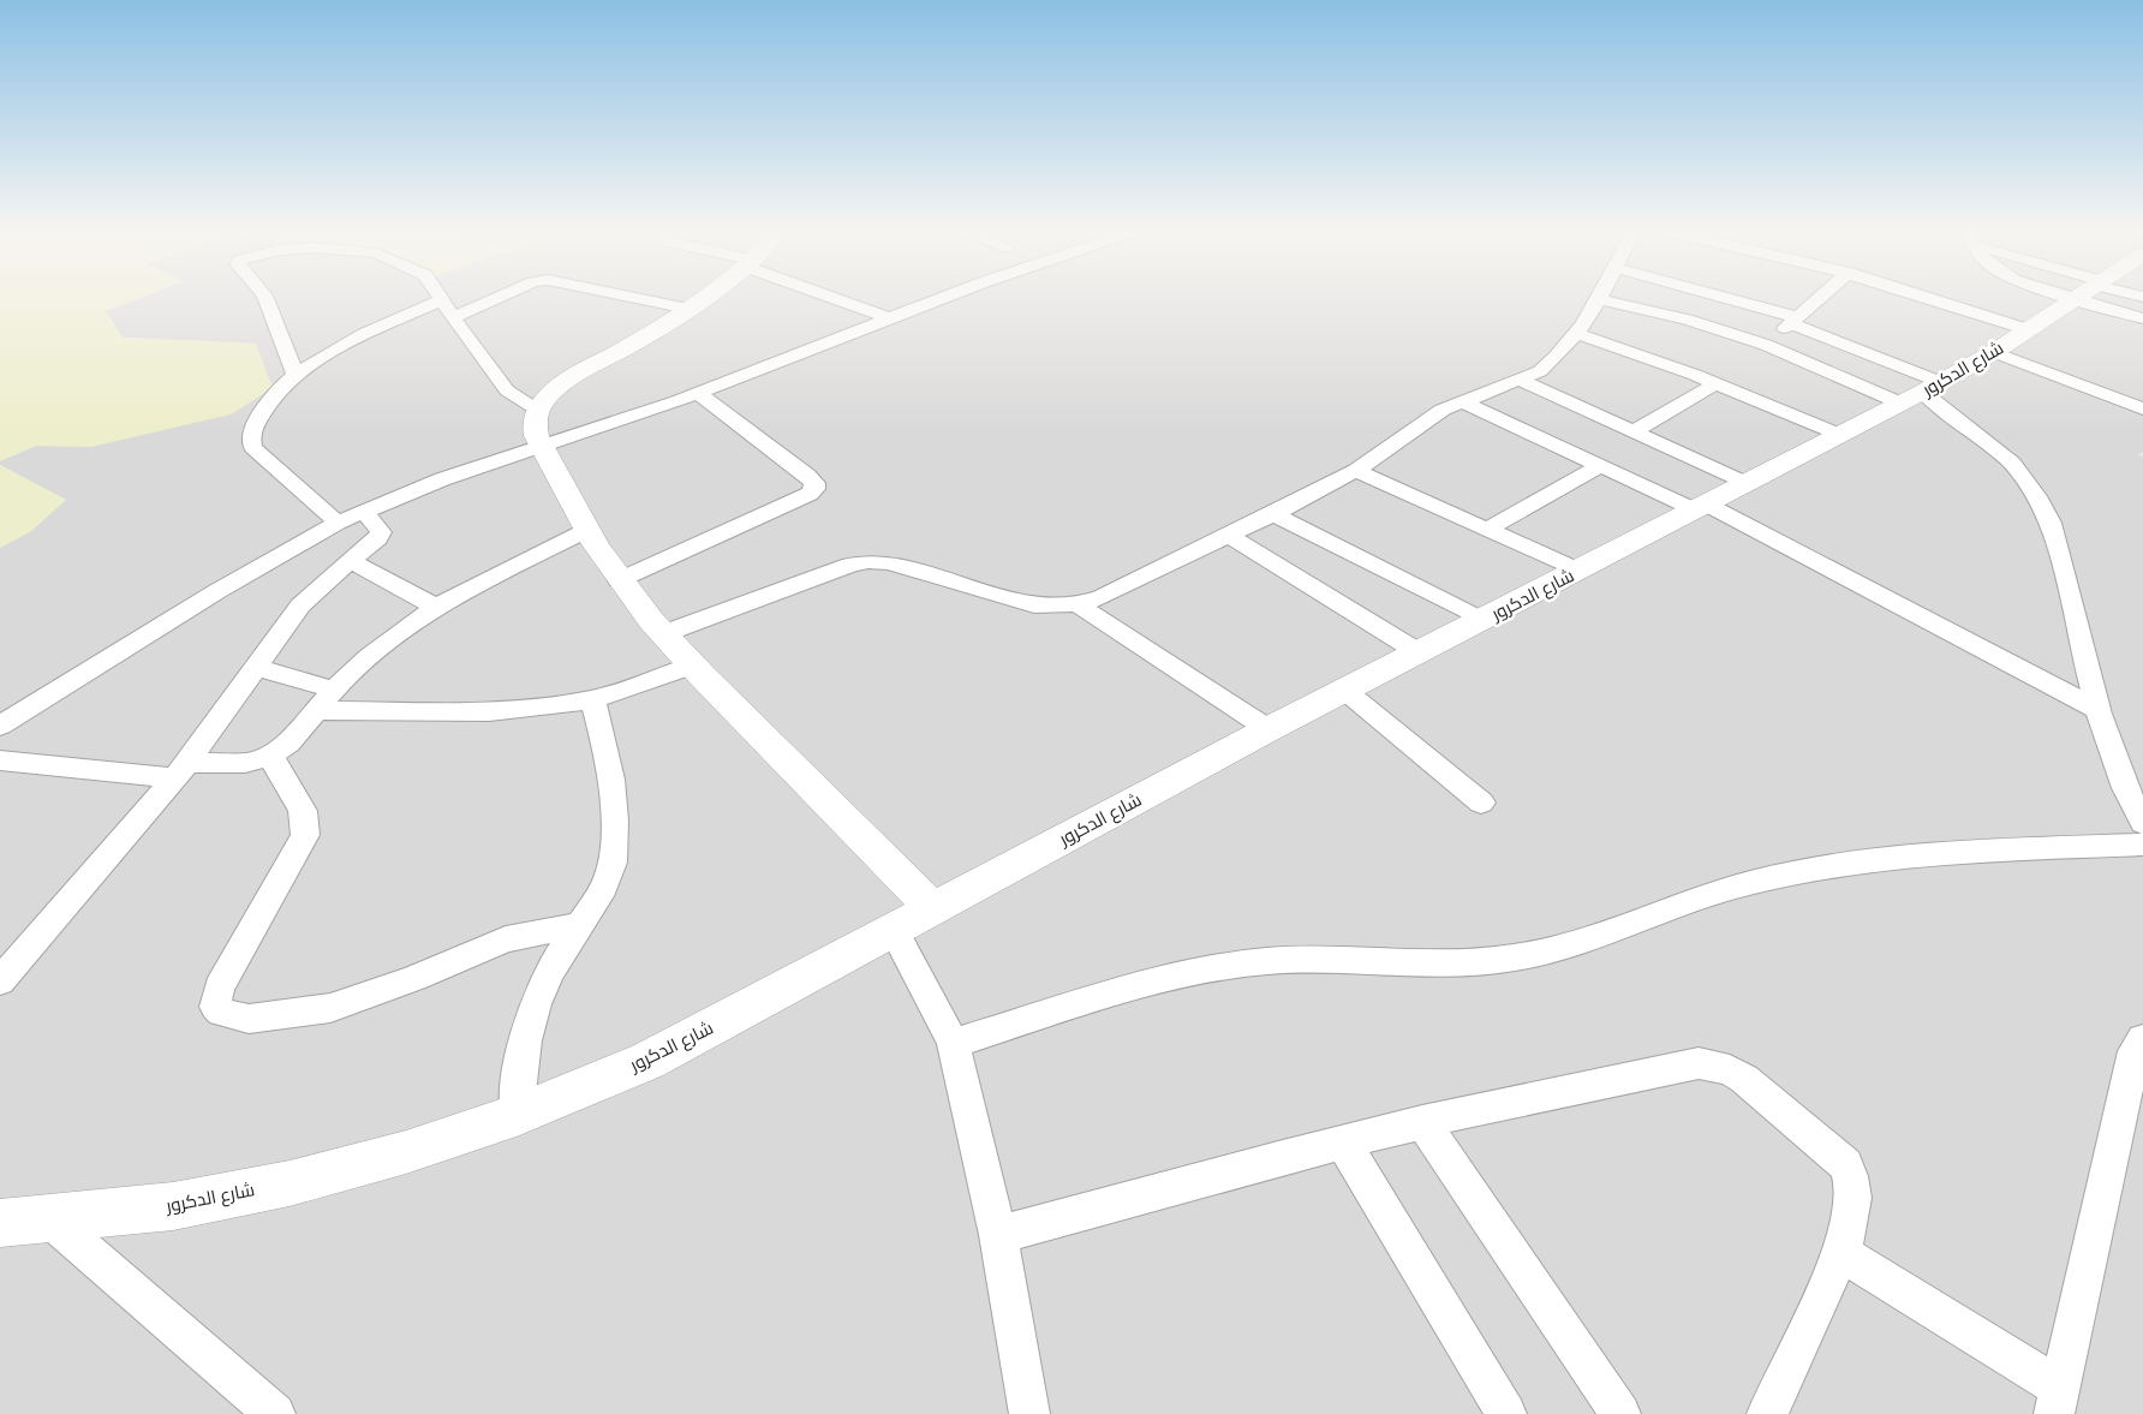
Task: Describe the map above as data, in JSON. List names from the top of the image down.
{
  "streets": {
    "street": ["شارع الدكرور"]
  }
}
